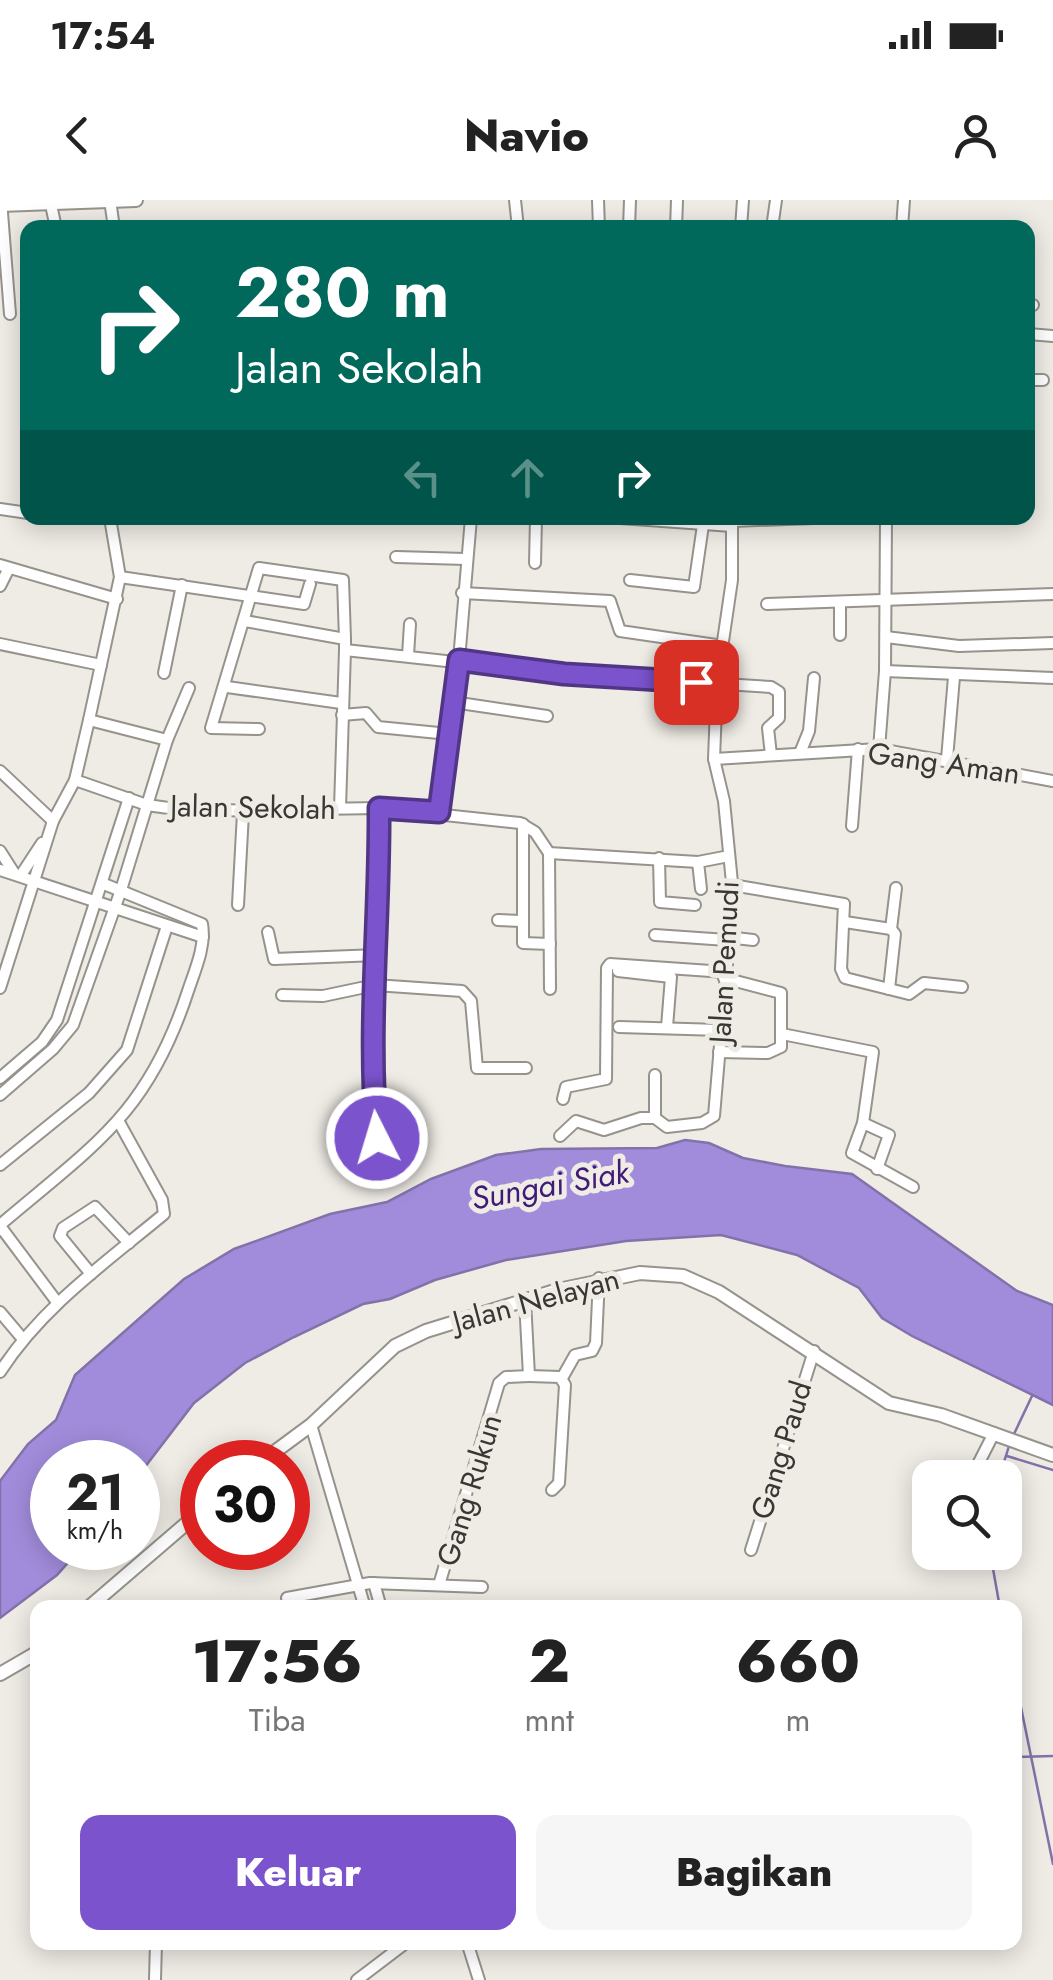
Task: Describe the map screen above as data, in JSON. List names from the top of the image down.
{
  "streets": {
    "main road": ["Jalan Nelayan"],
    "street": [
      "Gang Aman",
      "Jalan Sekolah",
      "Jalan Pemudi",
      "Gang Paud",
      "Gang Rukun"
    ]
  },
  "crossings": [
    ["Gang Aman", "Jalan Pemudi"],
    ["Jalan Nelayan", "Gang Paud"]
  ],
  "water": ["Sungai Siak"],
  "page": {
    "status": "17:54",
    "header": "Navio",
    "turn": ["280 m", "Jalan Sekolah"],
    "speed": "21 km/h",
    "limit": "30",
    "eta": [
      "17:56",
      "Tiba",
      "2",
      "mnt",
      "660",
      "m"
    ],
    "buttons": ["Keluar", "Bagikan"]
  }
}
